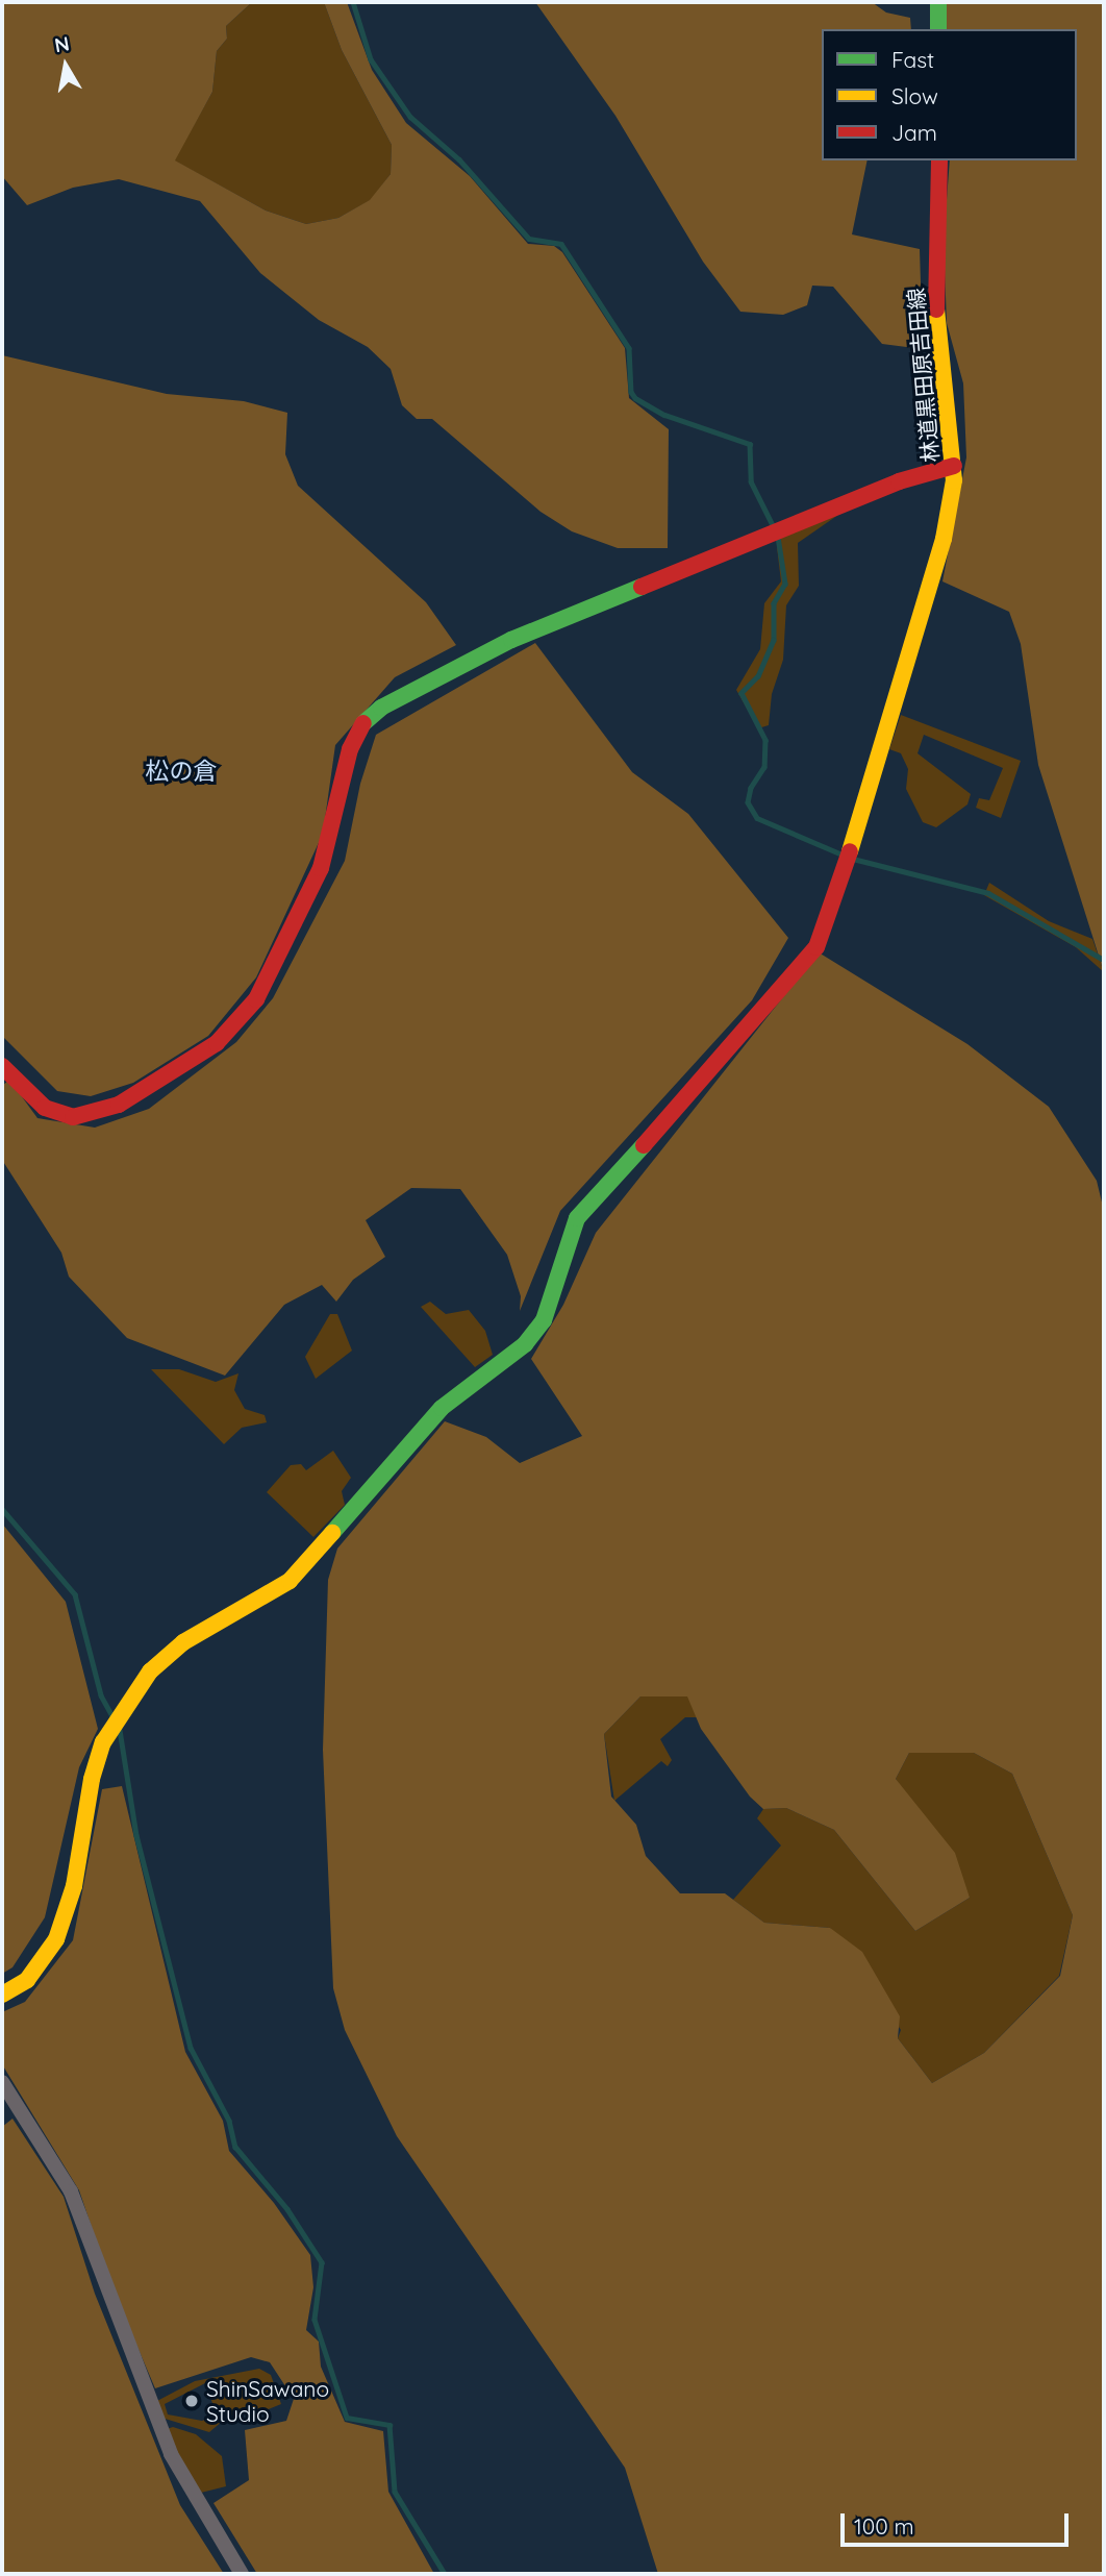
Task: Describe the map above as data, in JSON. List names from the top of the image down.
{
  "streets": {
    "street": ["林道黒田原吉田線"]
  },
  "districts": ["松の倉"],
  "places": ["ShinSawano Studio"],
  "legend": ["Fast", "Slow", "Jam"],
  "scale_bar": "100 m",
  "north": "top"
}
